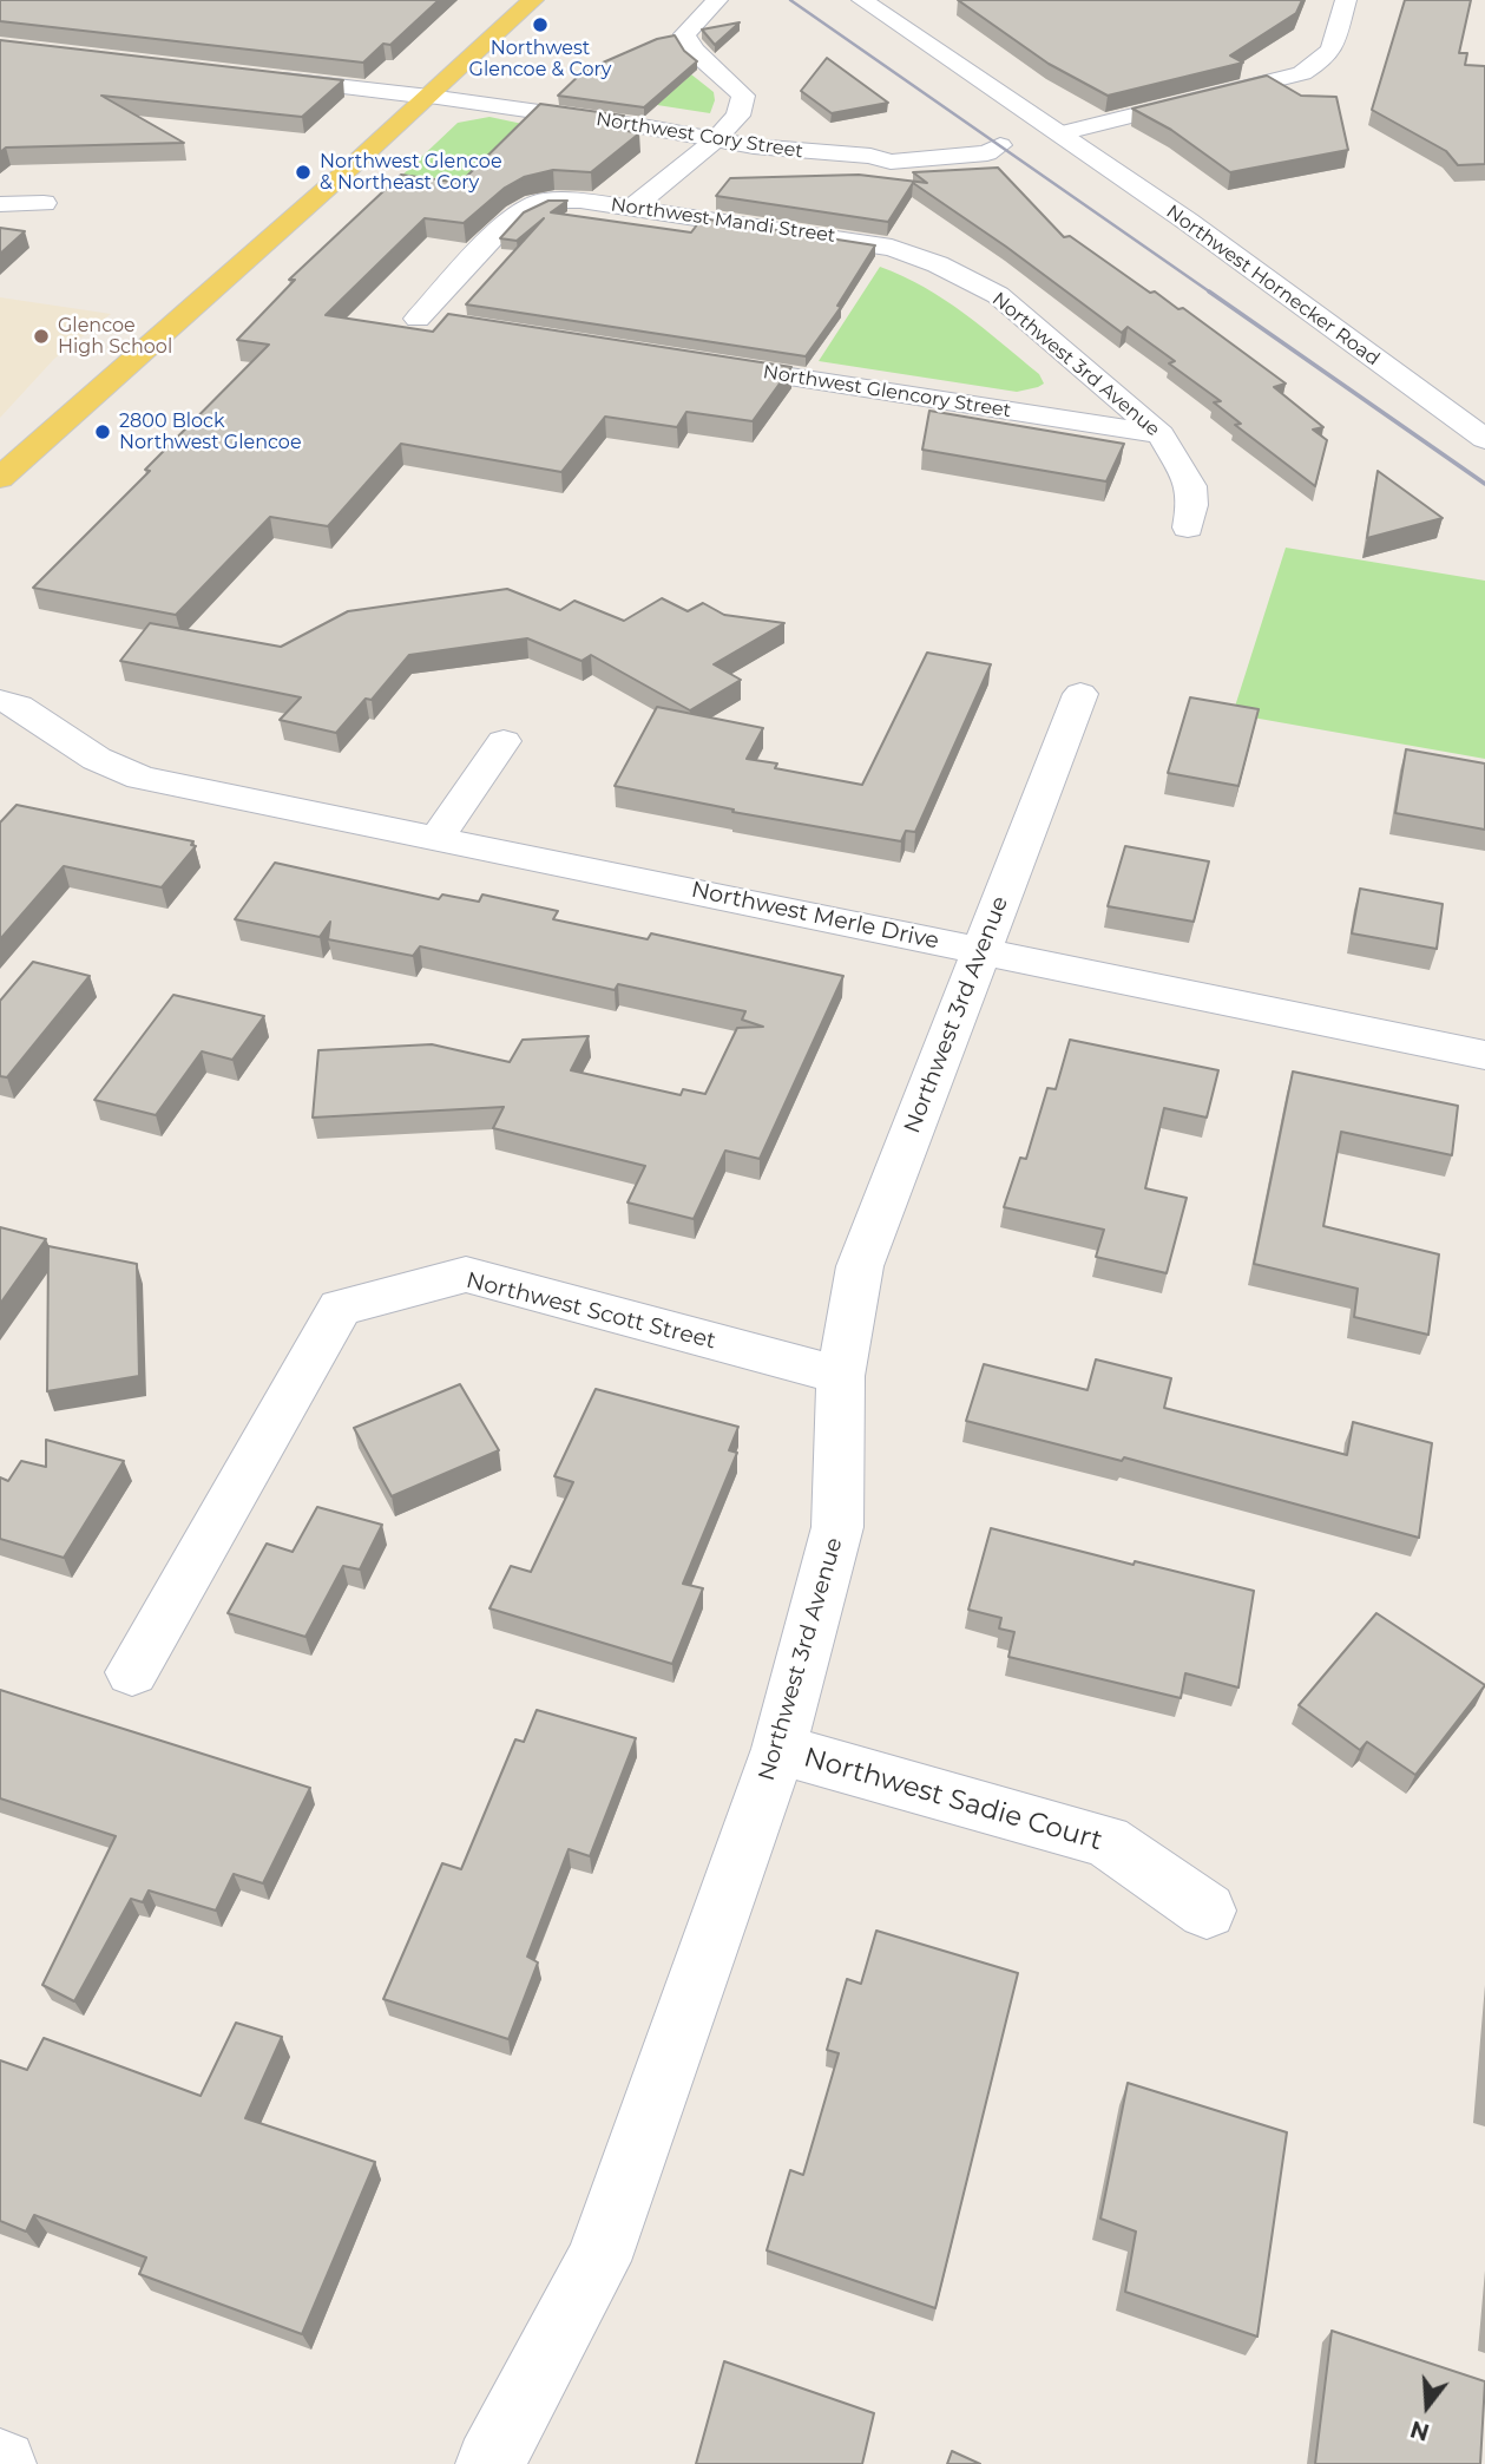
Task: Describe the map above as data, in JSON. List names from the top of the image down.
{
  "streets": {
    "street": [
      "Northwest Cory Street",
      "Northwest Mandi Street",
      "Northwest Hornecker Road",
      "Northwest 3rd Avenue",
      "Northwest Glencory Street",
      "Northwest Merle Drive",
      "Northwest Scott Street",
      "Northwest Sadie Court"
    ]
  },
  "crossings": [
    ["Northwest Cory Street", "Northwest Hornecker Road"],
    ["Northwest Mandi Street", "Northwest 3rd Avenue"],
    ["Northwest 3rd Avenue", "Northwest Glencory Street"],
    ["Northwest 3rd Avenue", "Northwest Merle Drive"],
    ["Northwest 3rd Avenue", "Northwest Scott Street"],
    ["Northwest 3rd Avenue", "Northwest Sadie Court"]
  ],
  "places": [
    "Northwest Glencoe & Cory",
    "Northwest Glencoe & Northeast Cory",
    "Glencoe High School",
    "2800 Block Northwest Glencoe"
  ],
  "north": "bottom"
}
